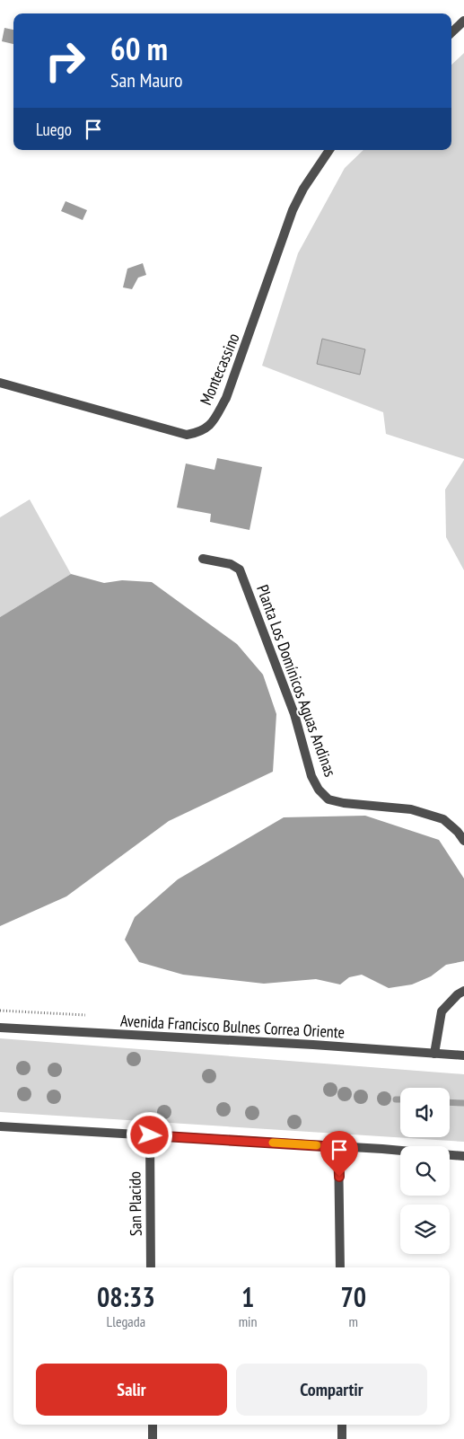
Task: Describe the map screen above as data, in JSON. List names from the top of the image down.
{
  "streets": {
    "street": [
      "Montecassino",
      "Planta Los Domínicos Aguas Andinas",
      "Avenida Francisco Bulnes Correa Oriente",
      "San Placido"
    ]
  },
  "page": {
    "turn": ["60 m", "San Mauro"],
    "then": "Luego",
    "eta": [
      "08:33",
      "Llegada",
      "1",
      "min",
      "70",
      "m"
    ],
    "buttons": ["Salir", "Compartir"]
  }
}
